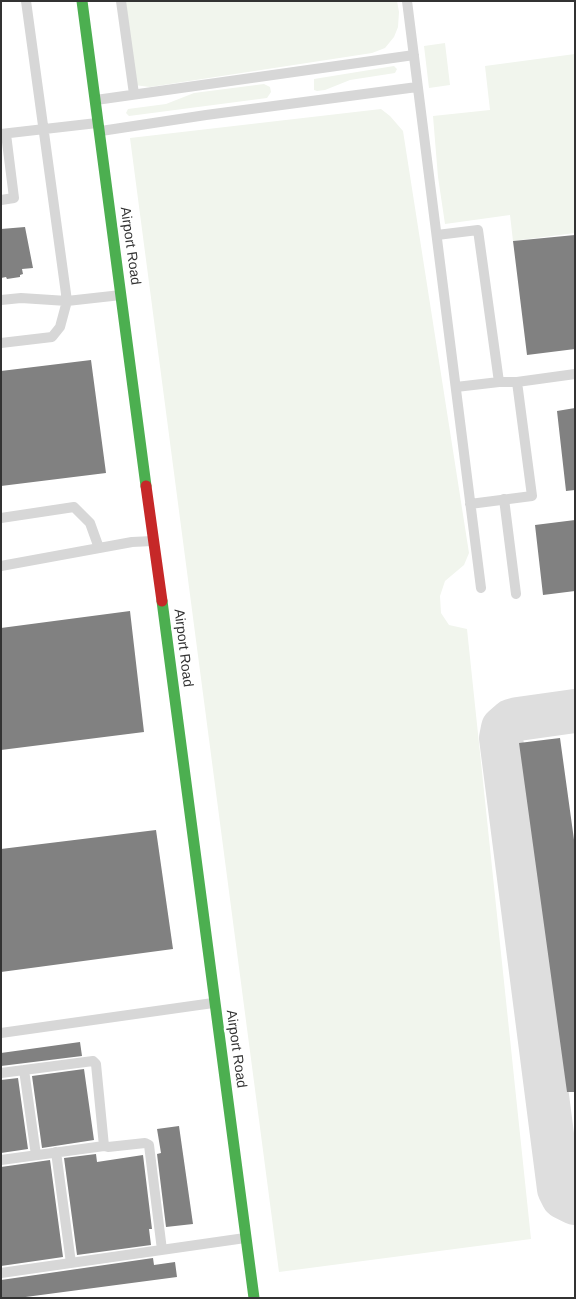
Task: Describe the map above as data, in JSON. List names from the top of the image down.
{
  "streets": {
    "street": ["Airport Road"]
  }
}
